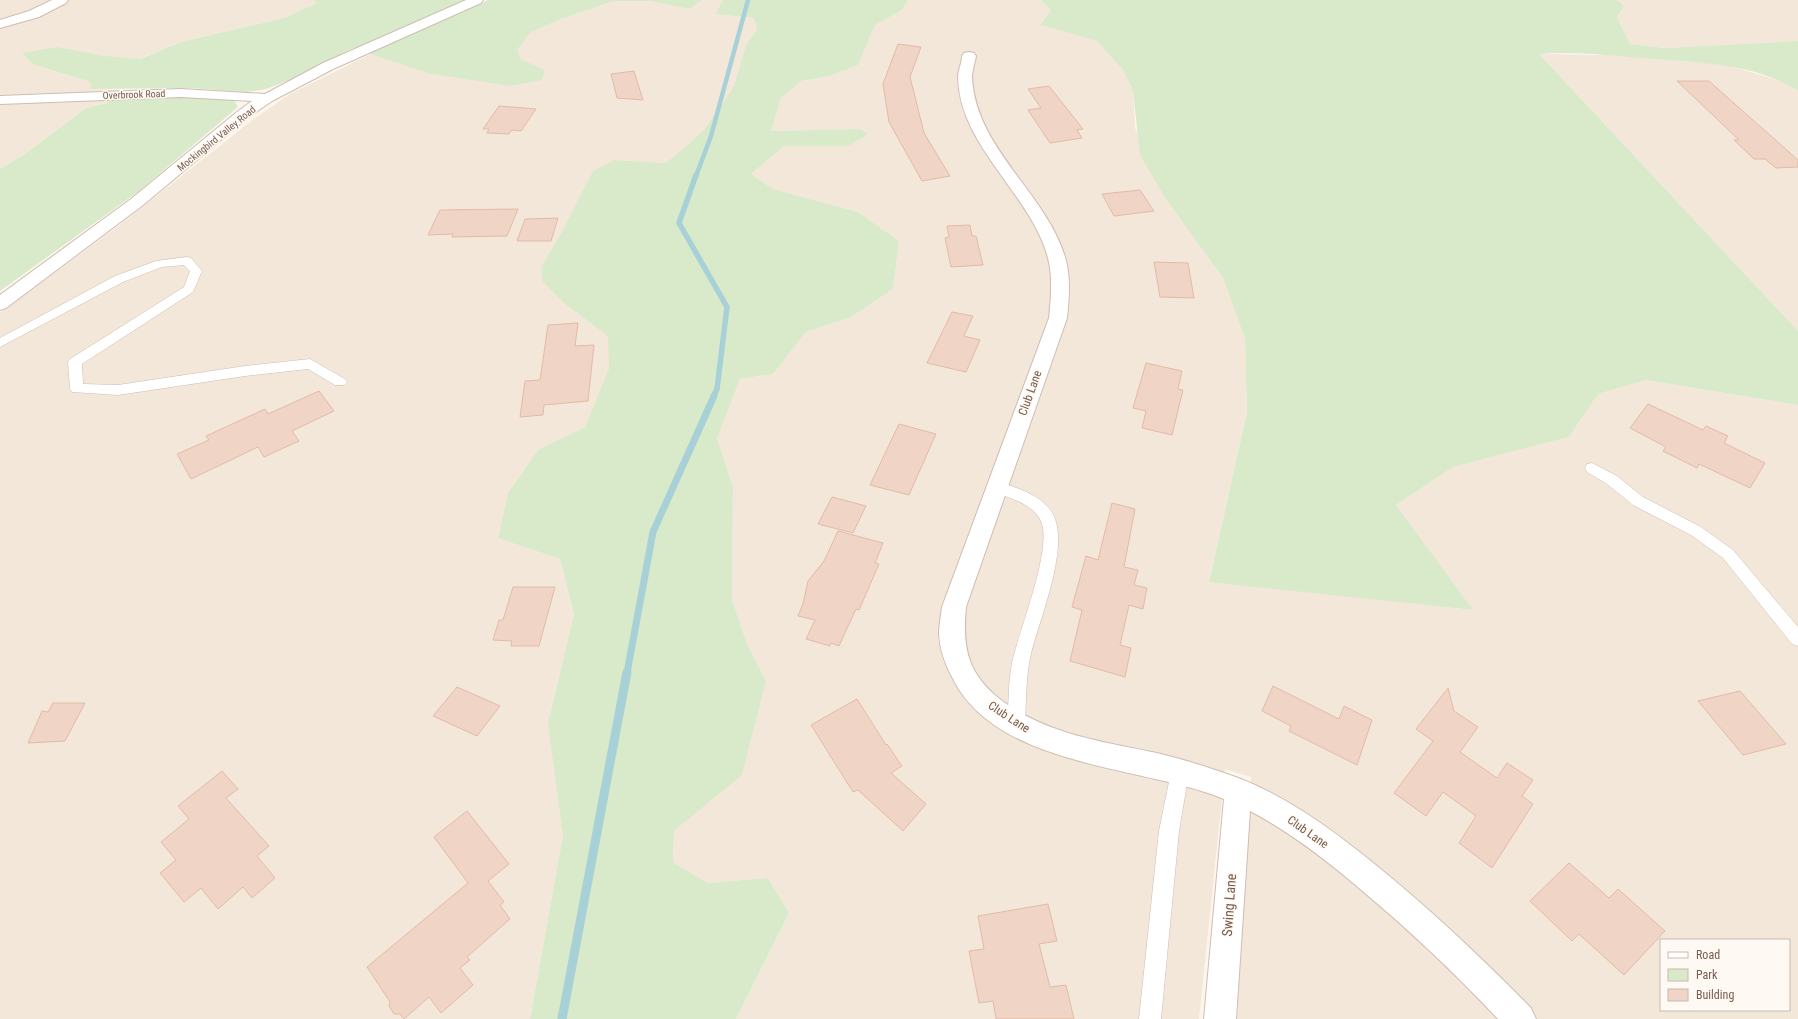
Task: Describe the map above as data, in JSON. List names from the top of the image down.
{
  "streets": {
    "street": [
      "Overbrook Road",
      "Mockingbird Valley Road",
      "Club Lane",
      "Swing Lane"
    ]
  },
  "crossings": [
    ["Overbrook Road", "Mockingbird Valley Road"],
    ["Club Lane", "Swing Lane"]
  ],
  "legend": ["Road", "Park", "Building"]
}
